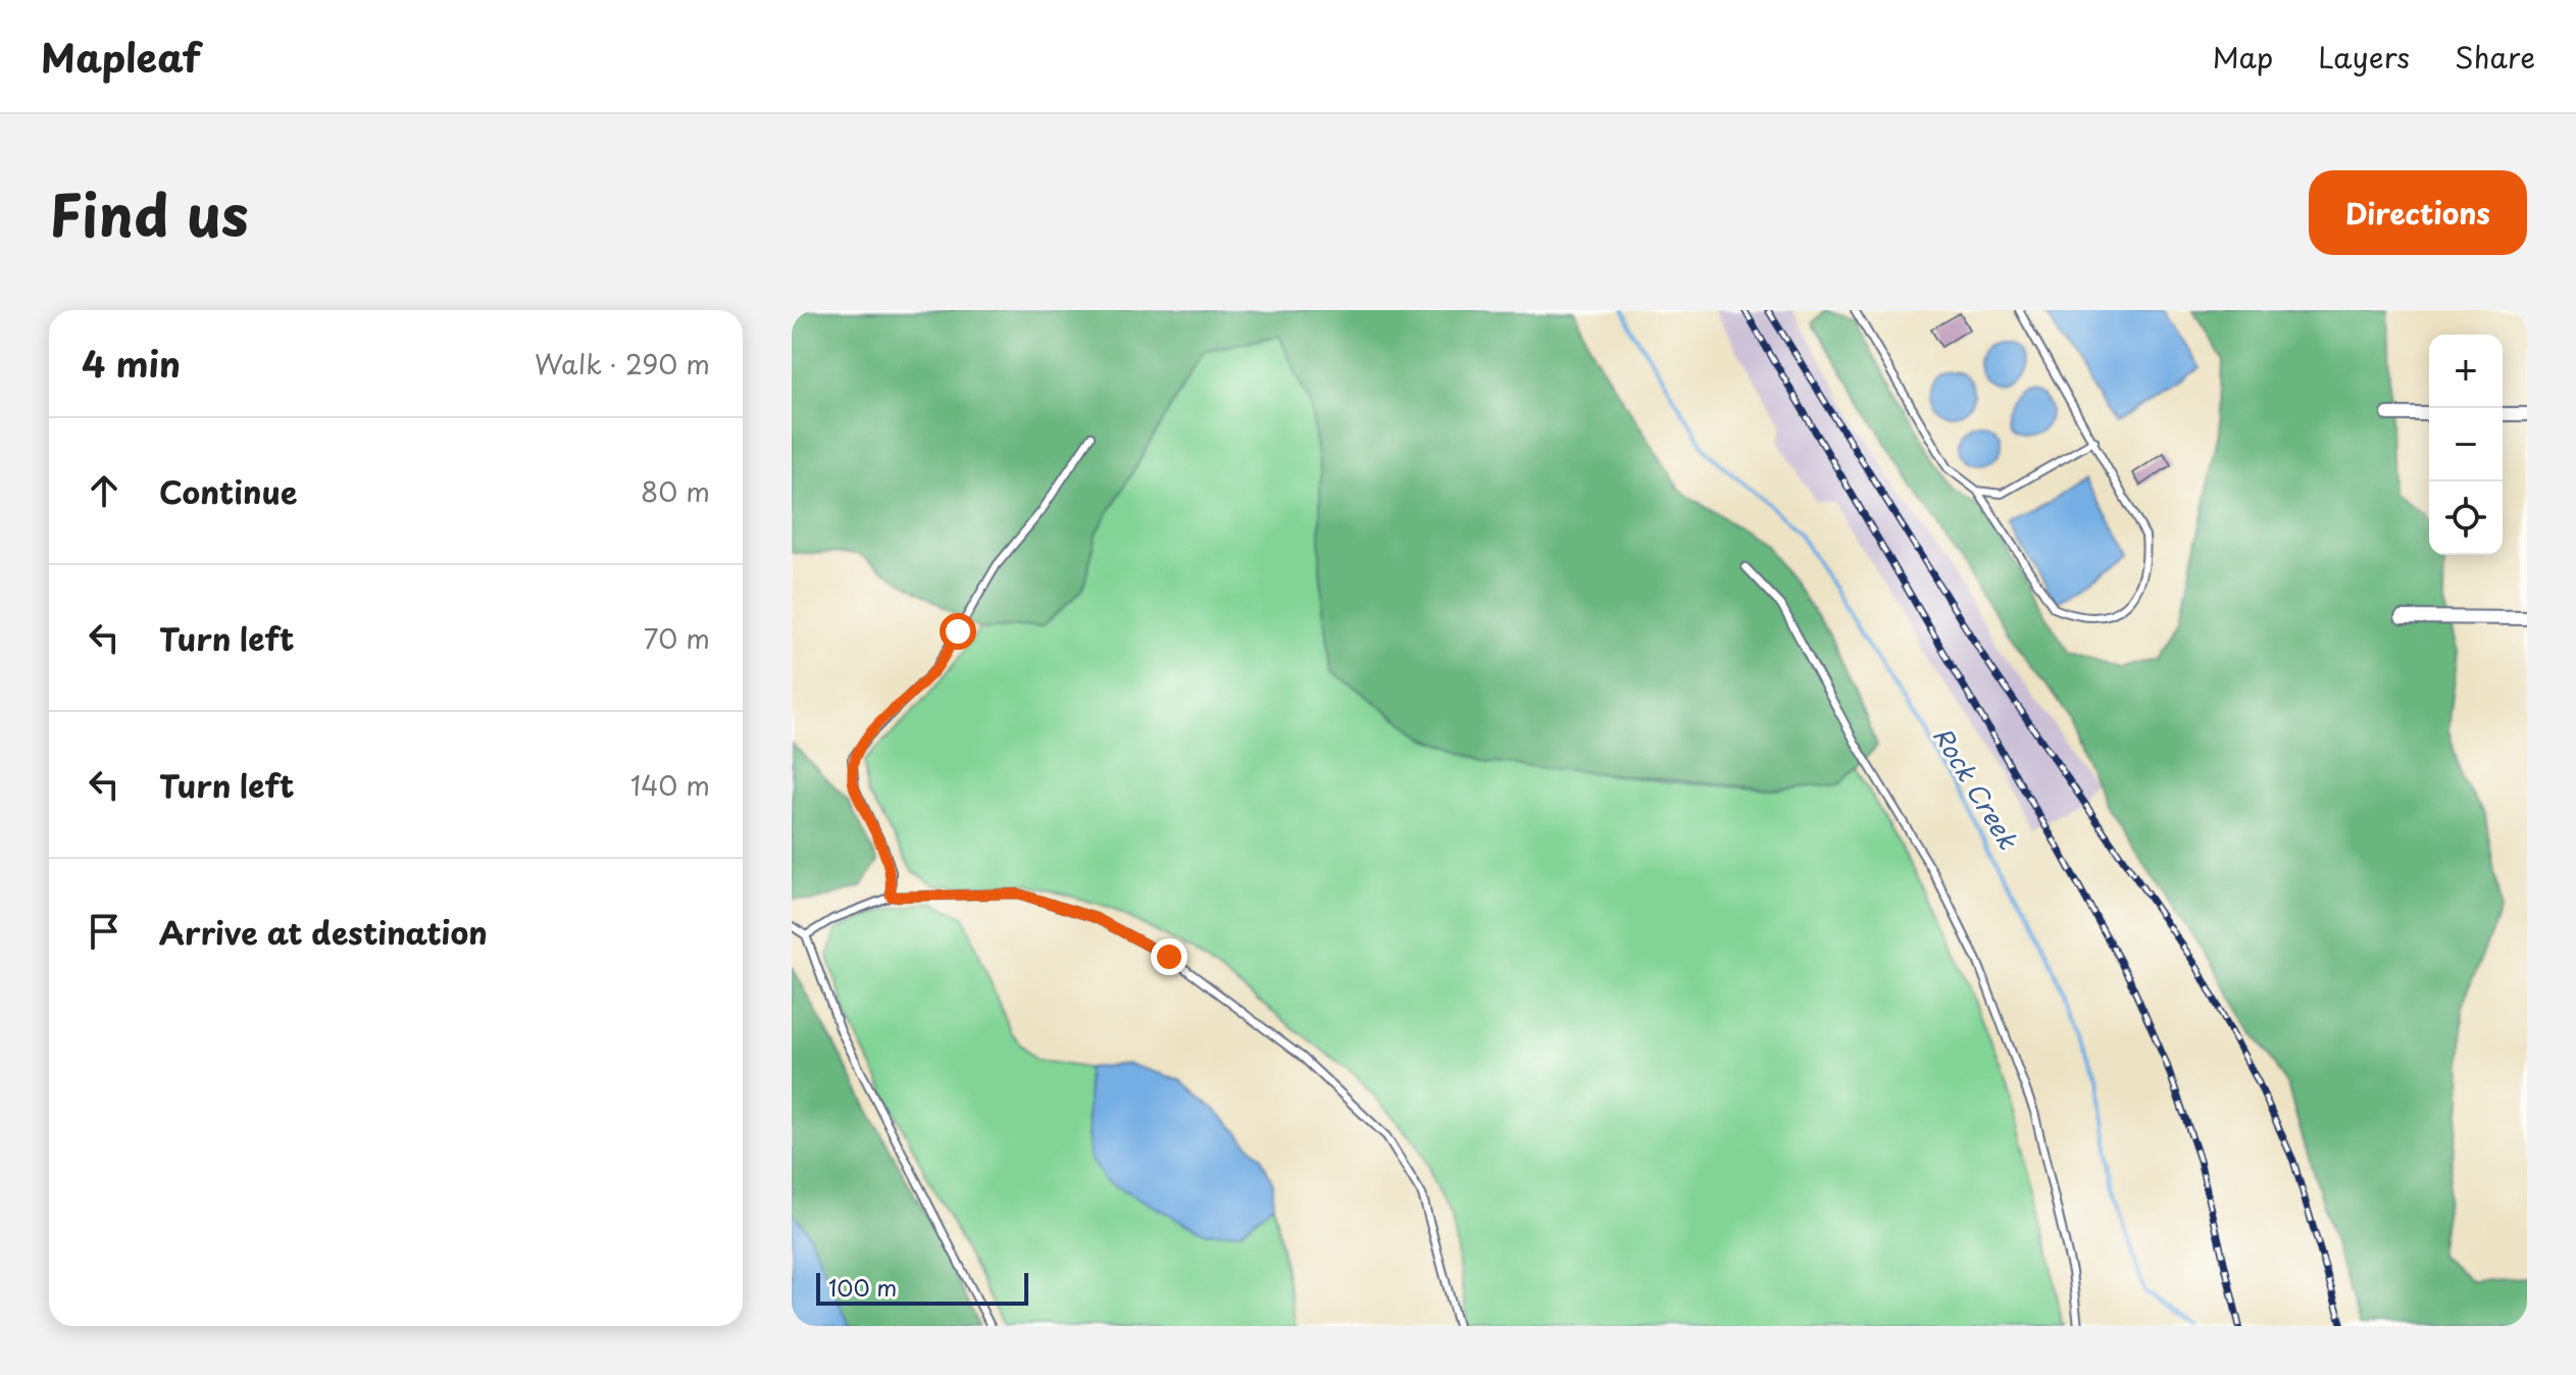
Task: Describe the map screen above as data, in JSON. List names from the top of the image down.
{
  "water": ["Rock Creek"],
  "scale_bar": "100 m",
  "page": {
    "header": "Mapleaf",
    "nav": ["Map", "Layers", "Share"],
    "title": "Find us",
    "buttons": "Directions",
    "heading": ["4 min", "Walk · 290 m"],
    "map_buttons": ["+", "−"],
    "list": [
      ["Continue", "80 m"],
      ["Turn left", "70 m"],
      ["Turn left", "140 m"],
      "Arrive at destination"
    ],
    "scale": "100 m"
  }
}
